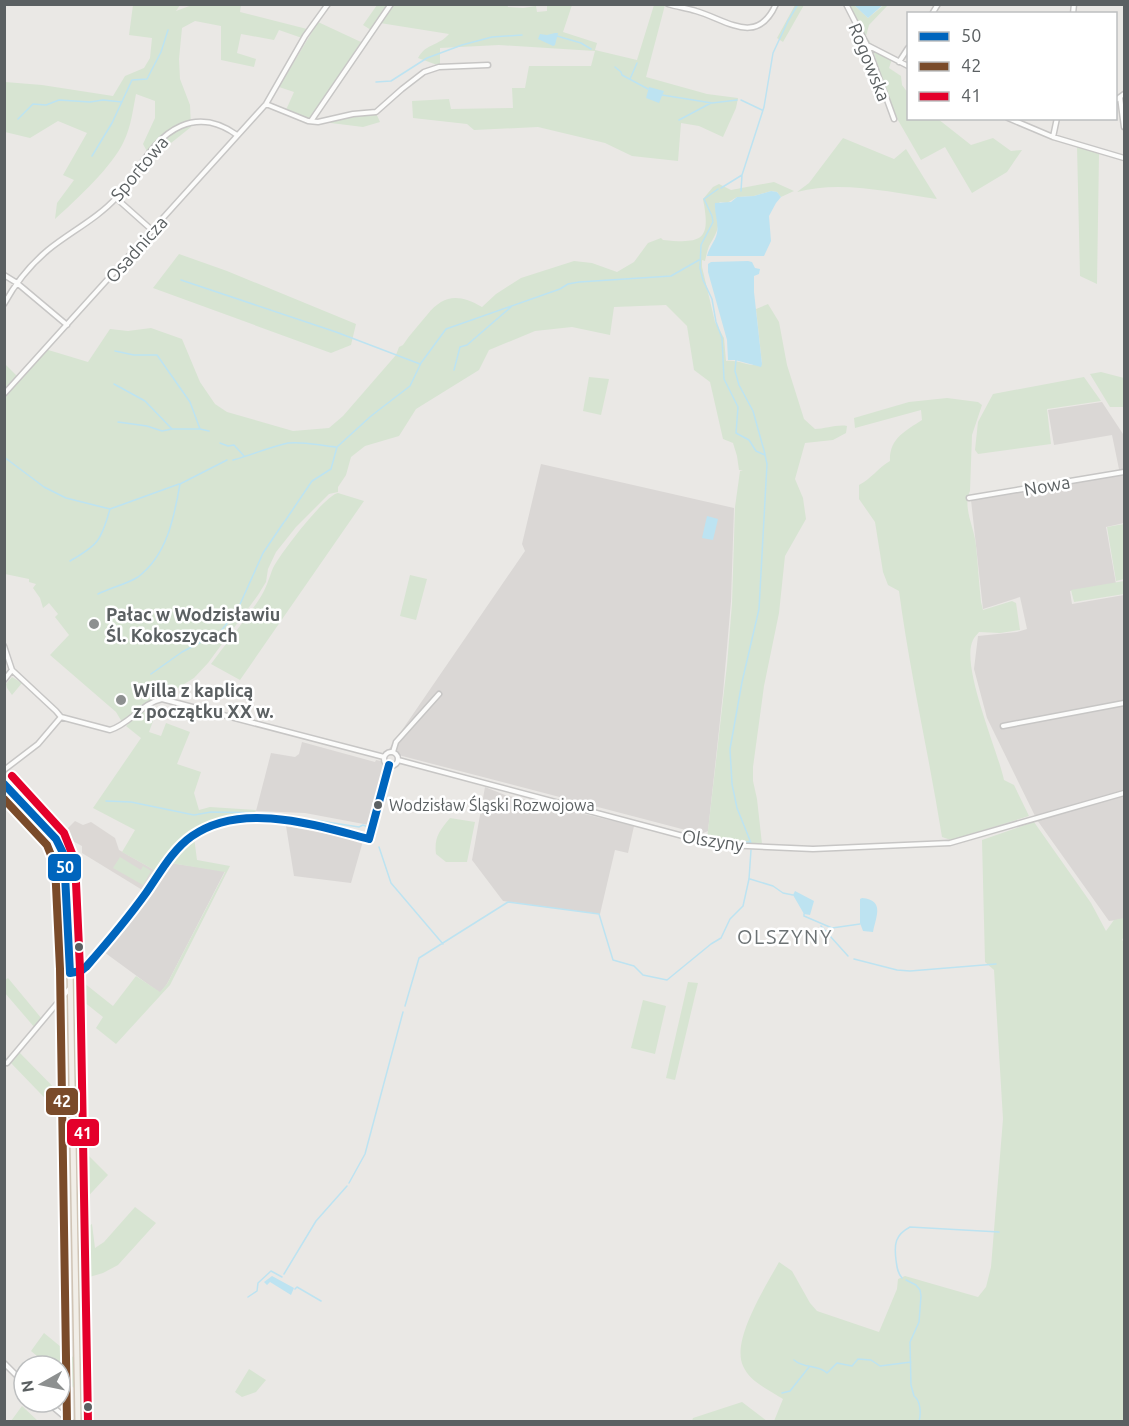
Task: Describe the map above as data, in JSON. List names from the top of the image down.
{
  "streets": {
    "street": [
      "Rogowska",
      "Sportowa",
      "Osadnicza",
      "Nowa",
      "Olszyny"
    ]
  },
  "crossings": [
    ["Sportowa", "Osadnicza"]
  ],
  "districts": ["OLSZYNY"],
  "places": ["Pałac w Wodzisławiu Śl. Kokoszycach", "Willa z kaplicą z początku XX w.", "Wodzisław Śląski Rozwojowa"],
  "lines": ["transit line 50", "transit line 41", "transit line 42"],
  "legend": ["50", "42", "41"],
  "north": "left"
}
